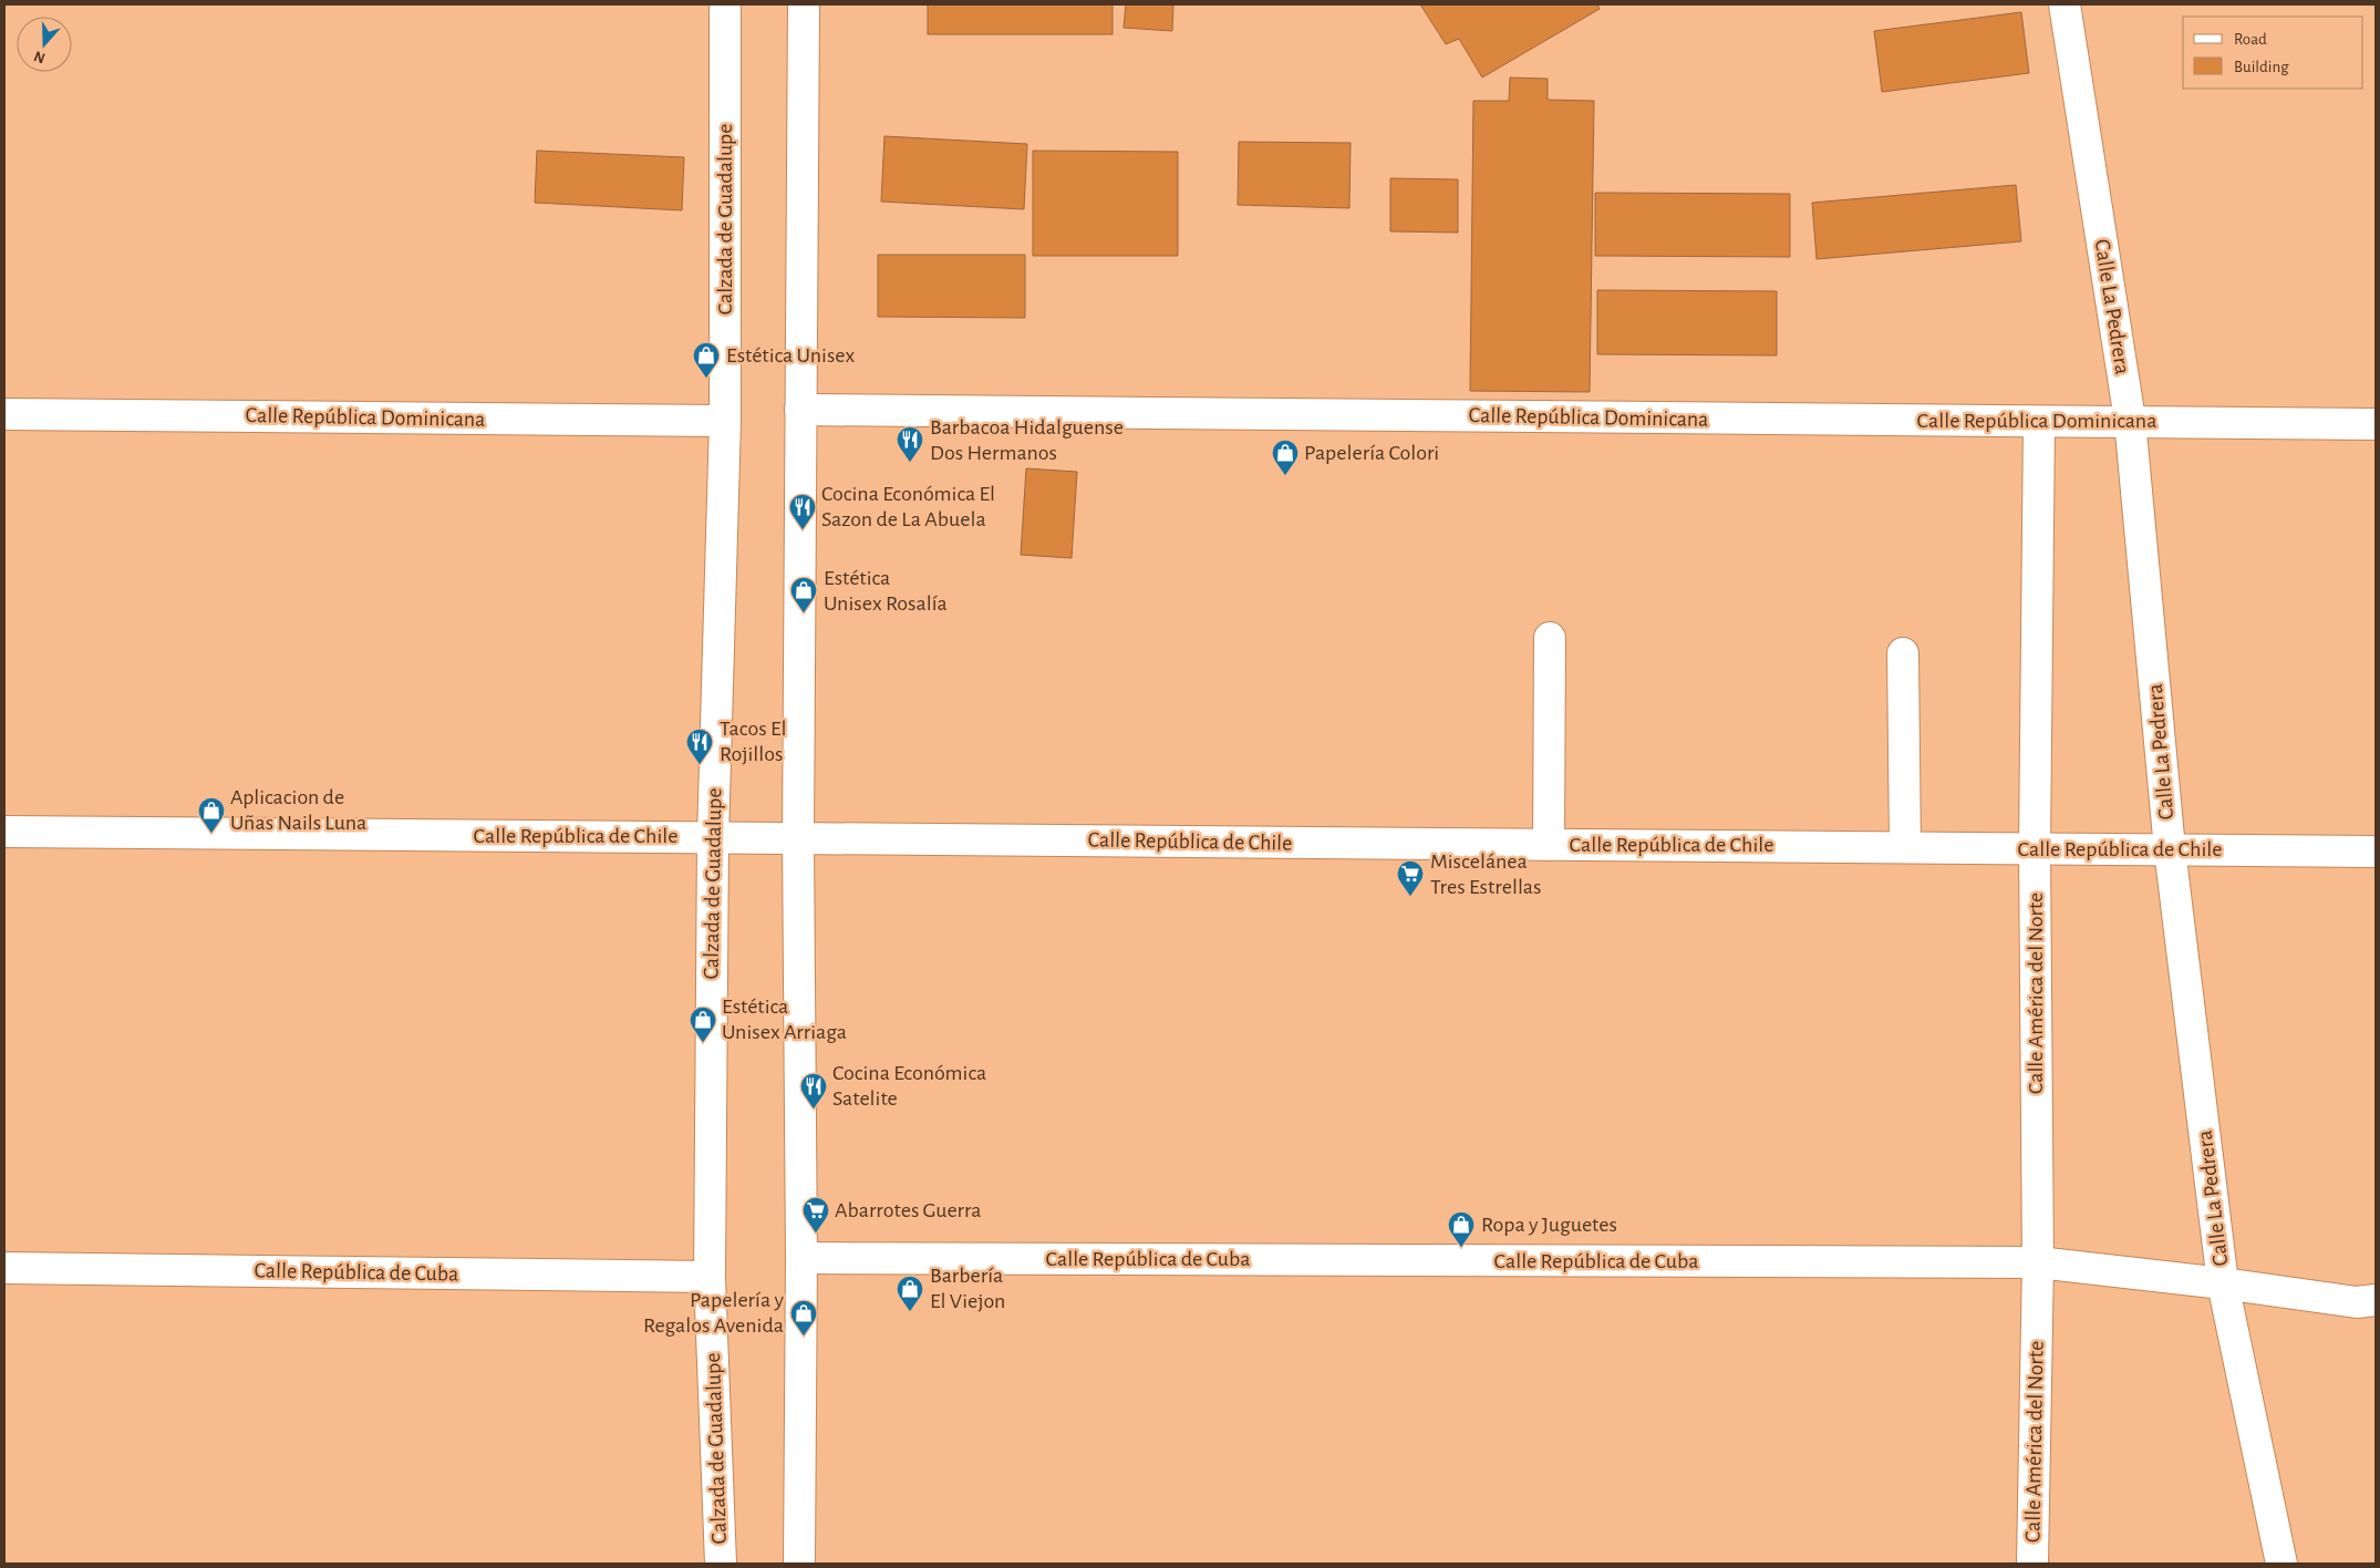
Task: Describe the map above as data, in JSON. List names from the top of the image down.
{
  "streets": {
    "street": [
      "Calzada de Guadalupe",
      "Calle La Pedrera",
      "Calle República Dominicana",
      "Calle República de Chile",
      "Calle América del Norte",
      "Calle República de Cuba"
    ]
  },
  "crossings": [
    ["Calzada de Guadalupe", "Calle República Dominicana"],
    ["Calzada de Guadalupe", "Calle República de Chile"],
    ["Calzada de Guadalupe", "Calle República de Cuba"],
    ["Calle La Pedrera", "Calle República Dominicana"],
    ["Calle La Pedrera", "Calle República de Chile"],
    ["Calle La Pedrera", "Calle República de Cuba"],
    ["Calle República Dominicana", "Calle América del Norte"],
    ["Calle República de Chile", "Calle América del Norte"],
    ["Calle América del Norte", "Calle República de Cuba"]
  ],
  "places": {
    "shop": [
      "Estética Unisex",
      "Papelería Colori",
      "Estética Unisex Rosalía",
      "Aplicacion de Uñas Nails Luna",
      "Estética Unisex Arriaga",
      "Ropa y Juguetes",
      "Barbería El Viejon",
      "Papelería y Regalos Avenida"
    ],
    "restaurant": [
      "Barbacoa Hidalguense Dos Hermanos",
      "Cocina Económica El Sazon de La Abuela",
      "Tacos El Rojillos",
      "Cocina Económica Satelite"
    ],
    "supermarket": ["Miscelánea Tres Estrellas", "Abarrotes Guerra"]
  },
  "legend": ["Road", "Building"],
  "north": "bottom"
}
